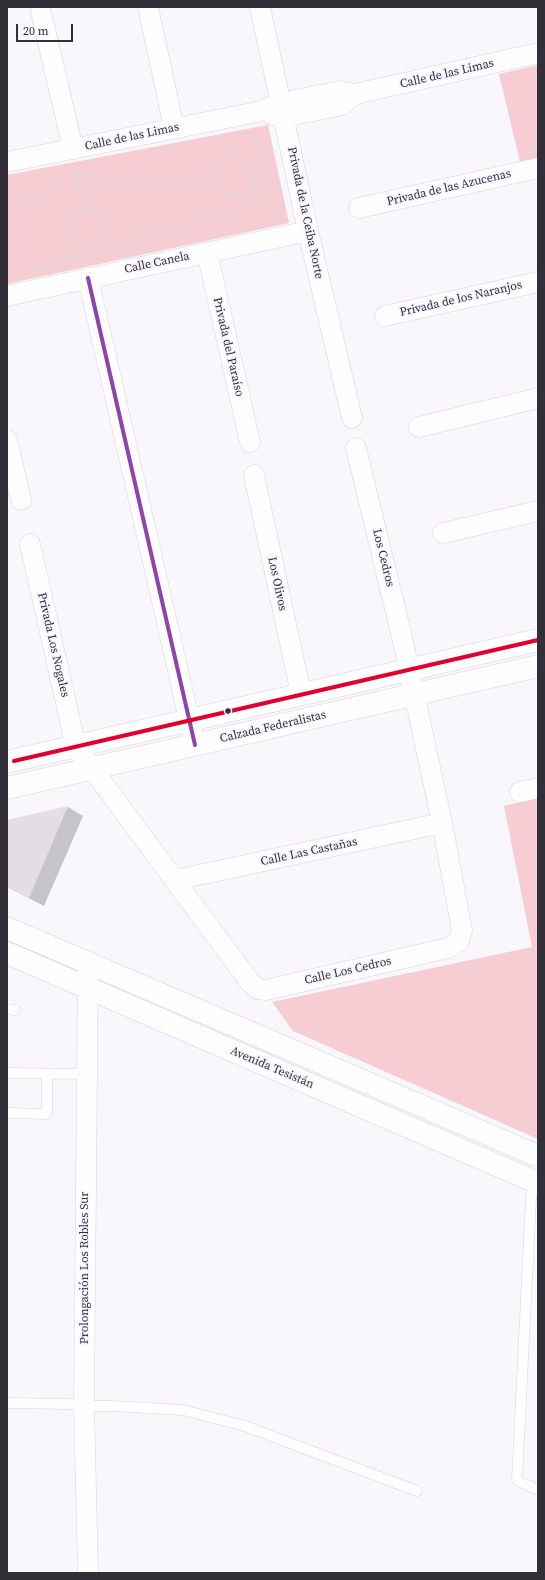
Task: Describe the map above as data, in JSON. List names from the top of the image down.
{
  "streets": {
    "street": [
      "Calle de las Limas",
      "Privada de las Azucenas",
      "Privada de la Ceiba Norte",
      "Calle Canela",
      "Privada de los Naranjos",
      "Privada del Paraíso",
      "Los Cedros",
      "Los Olivos",
      "Privada Los Nogales",
      "Calzada Federalistas",
      "Calle Las Castañas",
      "Calle Los Cedros",
      "Avenida Tesistán",
      "Prolongación Los Robles Sur"
    ]
  },
  "crossings": [
    ["Calle de las Limas", "Privada de la Ceiba Norte"],
    ["Privada de la Ceiba Norte", "Calle Canela"],
    ["Calle Canela", "Privada del Paraíso"],
    ["Los Cedros", "Calzada Federalistas"],
    ["Los Cedros", "Calle Los Cedros"],
    ["Privada Los Nogales", "Calle Los Cedros"],
    ["Calzada Federalistas", "Calle Los Cedros"],
    ["Calle Las Castañas", "Calle Los Cedros"],
    ["Avenida Tesistán", "Prolongación Los Robles Sur"]
  ],
  "scale_bar": "20 m"
}
